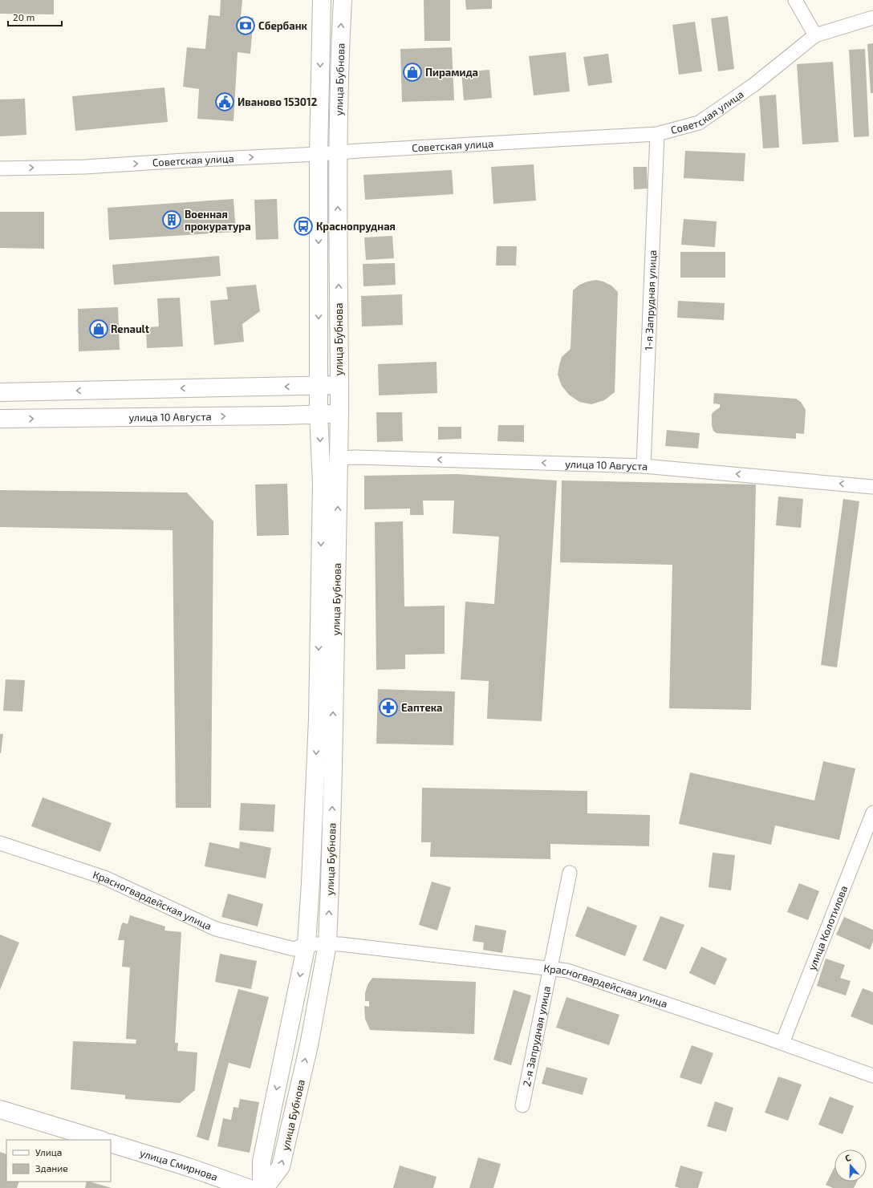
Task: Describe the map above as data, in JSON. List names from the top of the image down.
{
  "streets": {
    "main road": ["улица Бубнова", "улица 10 Августа", "улица Смирнова"],
    "street": [
      "Советская улица",
      "1-я Запрудная улица",
      "Красногвардейская улица",
      "улица Колотилова",
      "2-я Запрудная улица"
    ]
  },
  "crossings": [
    ["улица Бубнова", "Советская улица"],
    ["улица Бубнова", "улица 10 Августа"],
    ["улица Бубнова", "Красногвардейская улица"],
    ["Советская улица", "1-я Запрудная улица"],
    ["1-я Запрудная улица", "улица 10 Августа"],
    ["Красногвардейская улица", "улица Колотилова"],
    ["Красногвардейская улица", "2-я Запрудная улица"]
  ],
  "one_way": ["Советская улица"],
  "places": {
    "bank": ["Сбербанк"],
    "shop": ["Пирамида", "Renault"],
    "public building": ["Иваново 153012"],
    "building": ["Военная прокуратура"],
    "bus stop": ["Краснопрудная"],
    "pharmacy": ["Еаптека"]
  },
  "legend": ["Улица", "Здание"],
  "scale_bar": "20 m",
  "north": "top"
}
